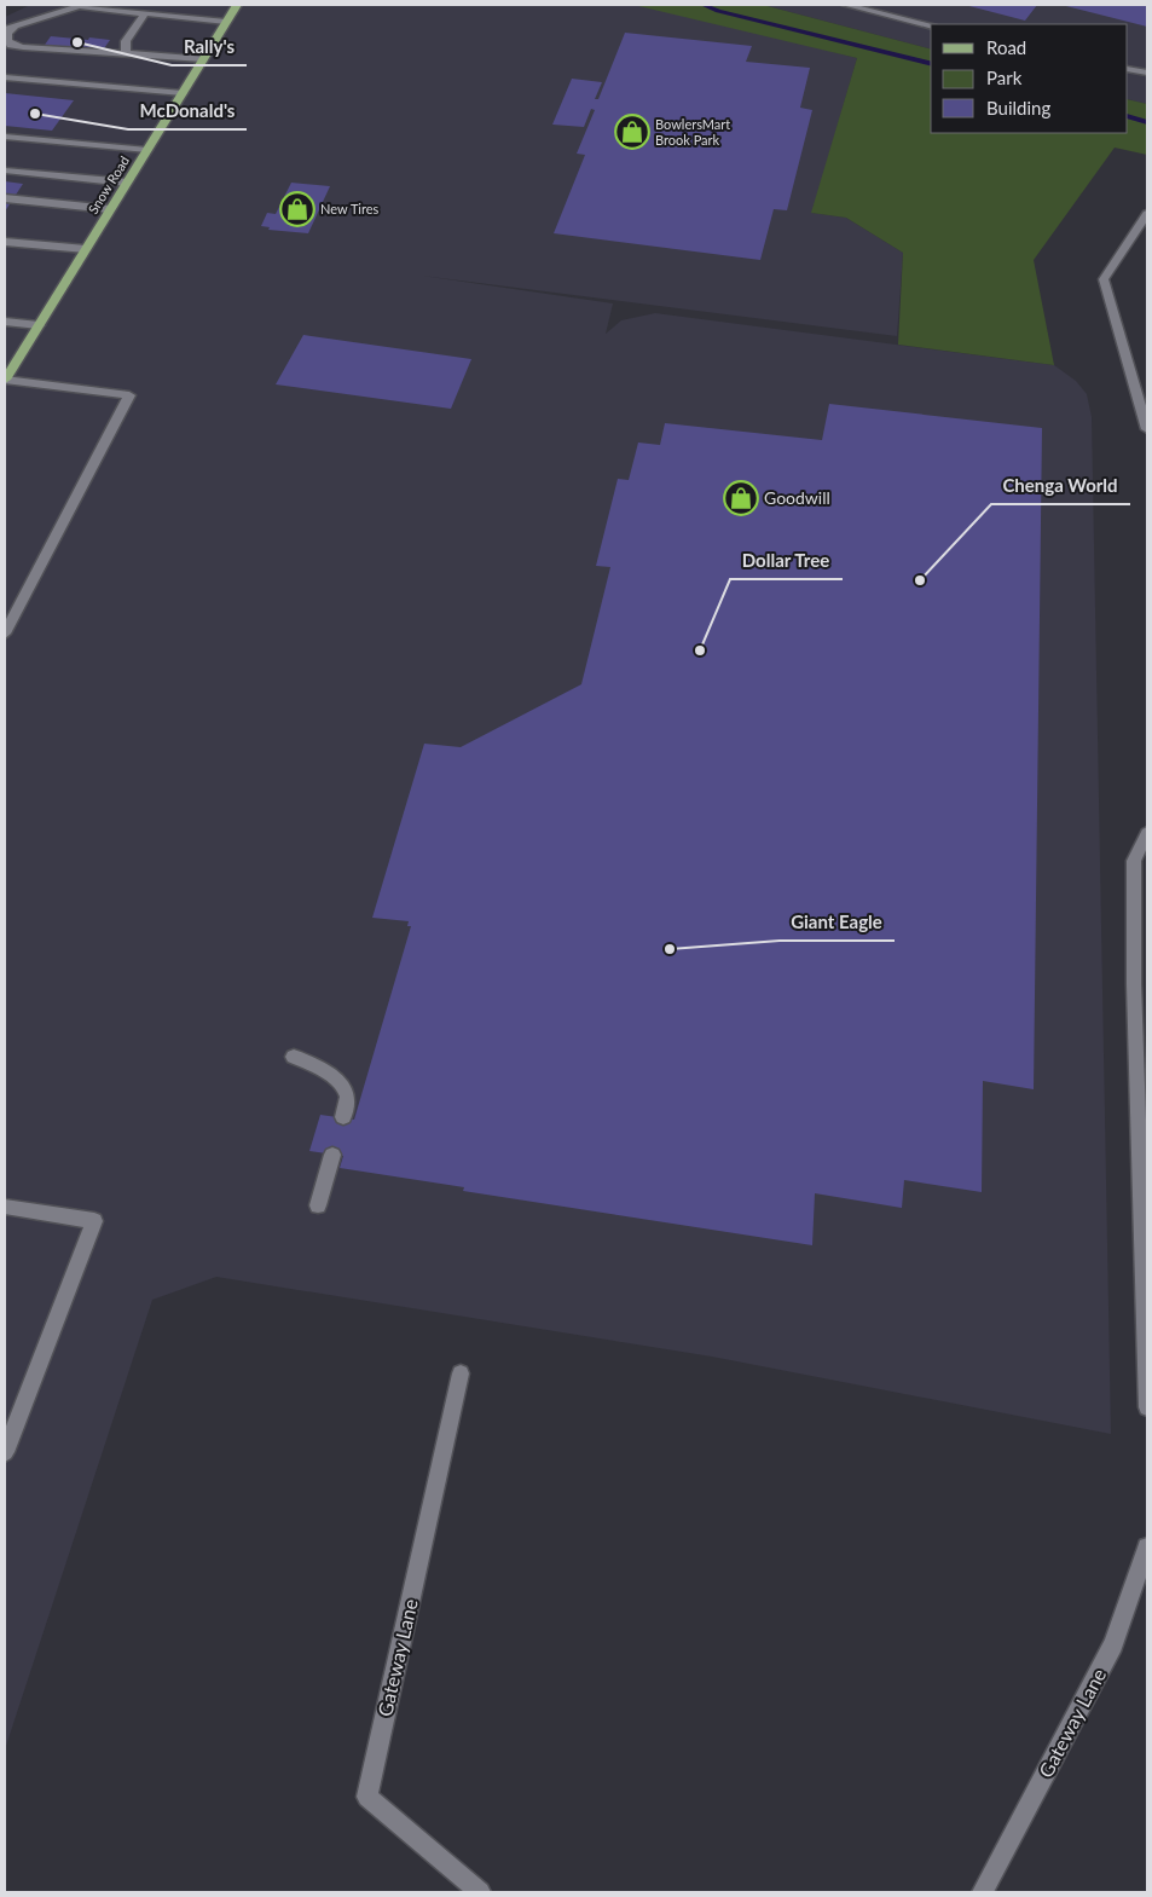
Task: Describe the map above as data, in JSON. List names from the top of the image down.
{
  "streets": {
    "main road": ["Snow Road"],
    "street": ["Gateway Lane"]
  },
  "places": {
    "other": [
      "Rally's",
      "McDonald's",
      "Chenga World",
      "Dollar Tree",
      "Giant Eagle"
    ],
    "shop": ["BowlersMart Brook Park", "New Tires", "Goodwill"]
  },
  "legend": ["Road", "Park", "Building"]
}
